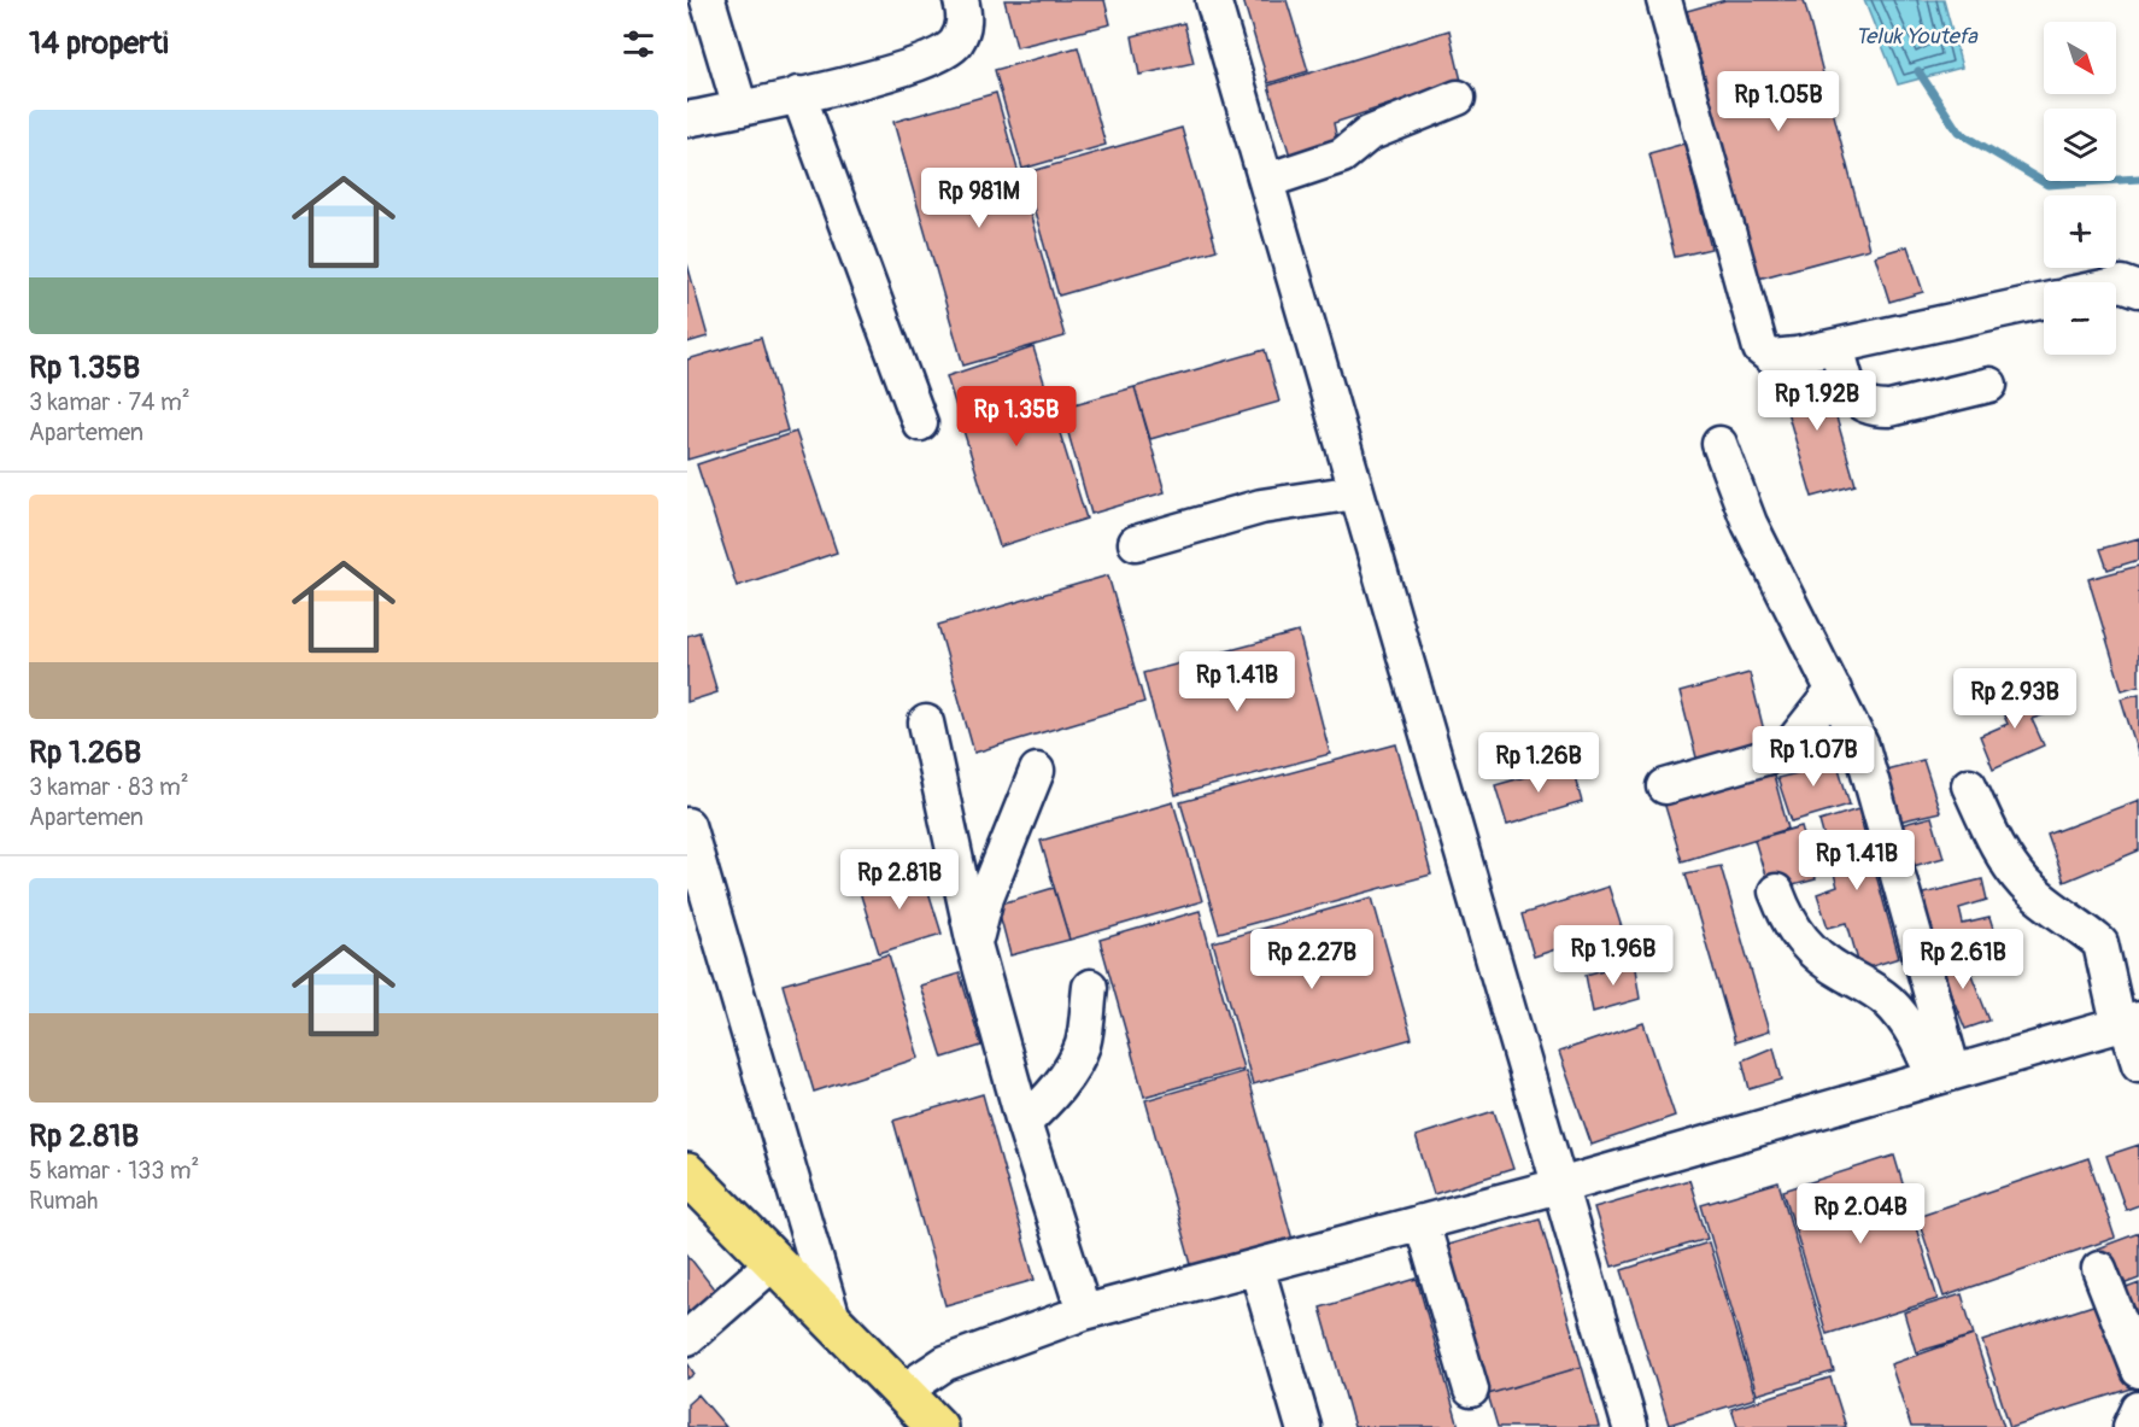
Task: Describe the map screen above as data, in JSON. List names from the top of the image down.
{
  "water": ["Teluk Youtefa"],
  "north": "bottom right",
  "page": {
    "heading": "14 properti",
    "map_buttons": ["+", "−"],
    "price": [
      "Rp 1.05B",
      "Rp 981M",
      "Rp 1.92B",
      "Rp 1.35B",
      "Rp 1.41B",
      "Rp 2.93B",
      "Rp 1.07B",
      "Rp 1.26B",
      "Rp 1.41B",
      "Rp 2.81B",
      "Rp 1.96B",
      "Rp 2.27B",
      "Rp 2.61B",
      "Rp 2.04B"
    ],
    "list": [
      {
        "name": "Rp 1.35B",
        "note": "3 kamar · 74 m² · Apartemen"
      },
      {
        "name": "Rp 1.26B",
        "note": "3 kamar · 83 m² · Apartemen"
      },
      {
        "name": "Rp 2.81B",
        "note": "5 kamar · 133 m² · Rumah"
      }
    ]
  }
}
